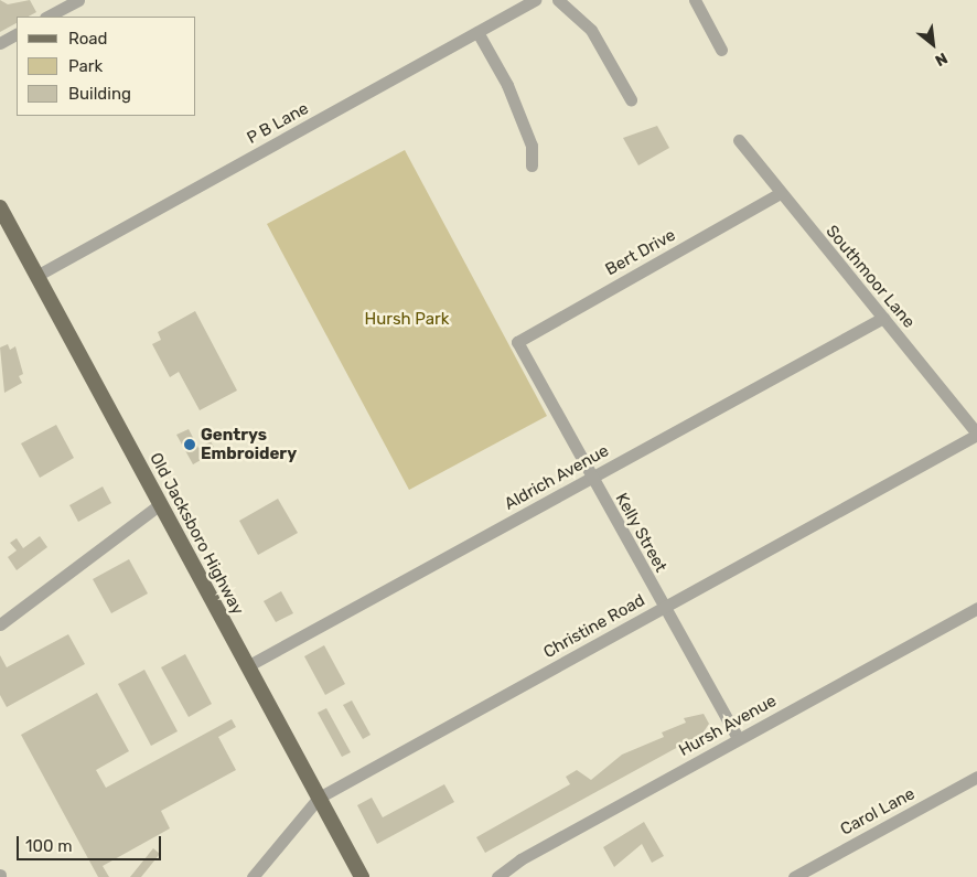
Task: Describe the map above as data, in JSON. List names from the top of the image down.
{
  "streets": {
    "main road": ["Old Jacksboro Highway"],
    "street": [
      "P B Lane",
      "Bert Drive",
      "Southmoor Lane",
      "Aldrich Avenue",
      "Kelly Street",
      "Christine Road",
      "Hursh Avenue",
      "Carol Lane"
    ]
  },
  "crossings": [
    ["P B Lane", "Old Jacksboro Highway"],
    ["Bert Drive", "Southmoor Lane"],
    ["Bert Drive", "Kelly Street"],
    ["Southmoor Lane", "Aldrich Avenue"],
    ["Southmoor Lane", "Christine Road"],
    ["Aldrich Avenue", "Kelly Street"],
    ["Aldrich Avenue", "Old Jacksboro Highway"],
    ["Kelly Street", "Christine Road"],
    ["Kelly Street", "Hursh Avenue"],
    ["Old Jacksboro Highway", "Christine Road"]
  ],
  "parks": ["Hursh Park"],
  "places": ["Gentrys Embroidery"],
  "legend": ["Road", "Park", "Building"],
  "scale_bar": "100 m",
  "north": "bottom right"
}
